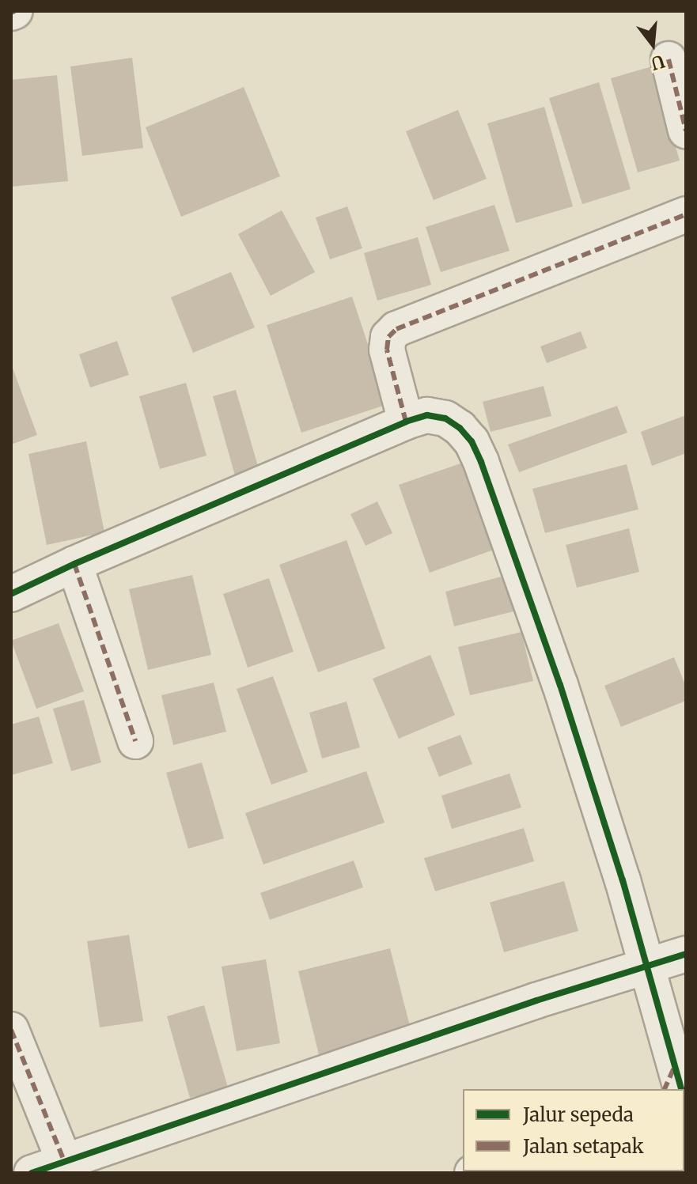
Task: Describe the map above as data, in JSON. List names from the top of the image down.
{
  "legend": ["Jalur sepeda", "Jalan setapak"],
  "north": "bottom"
}
